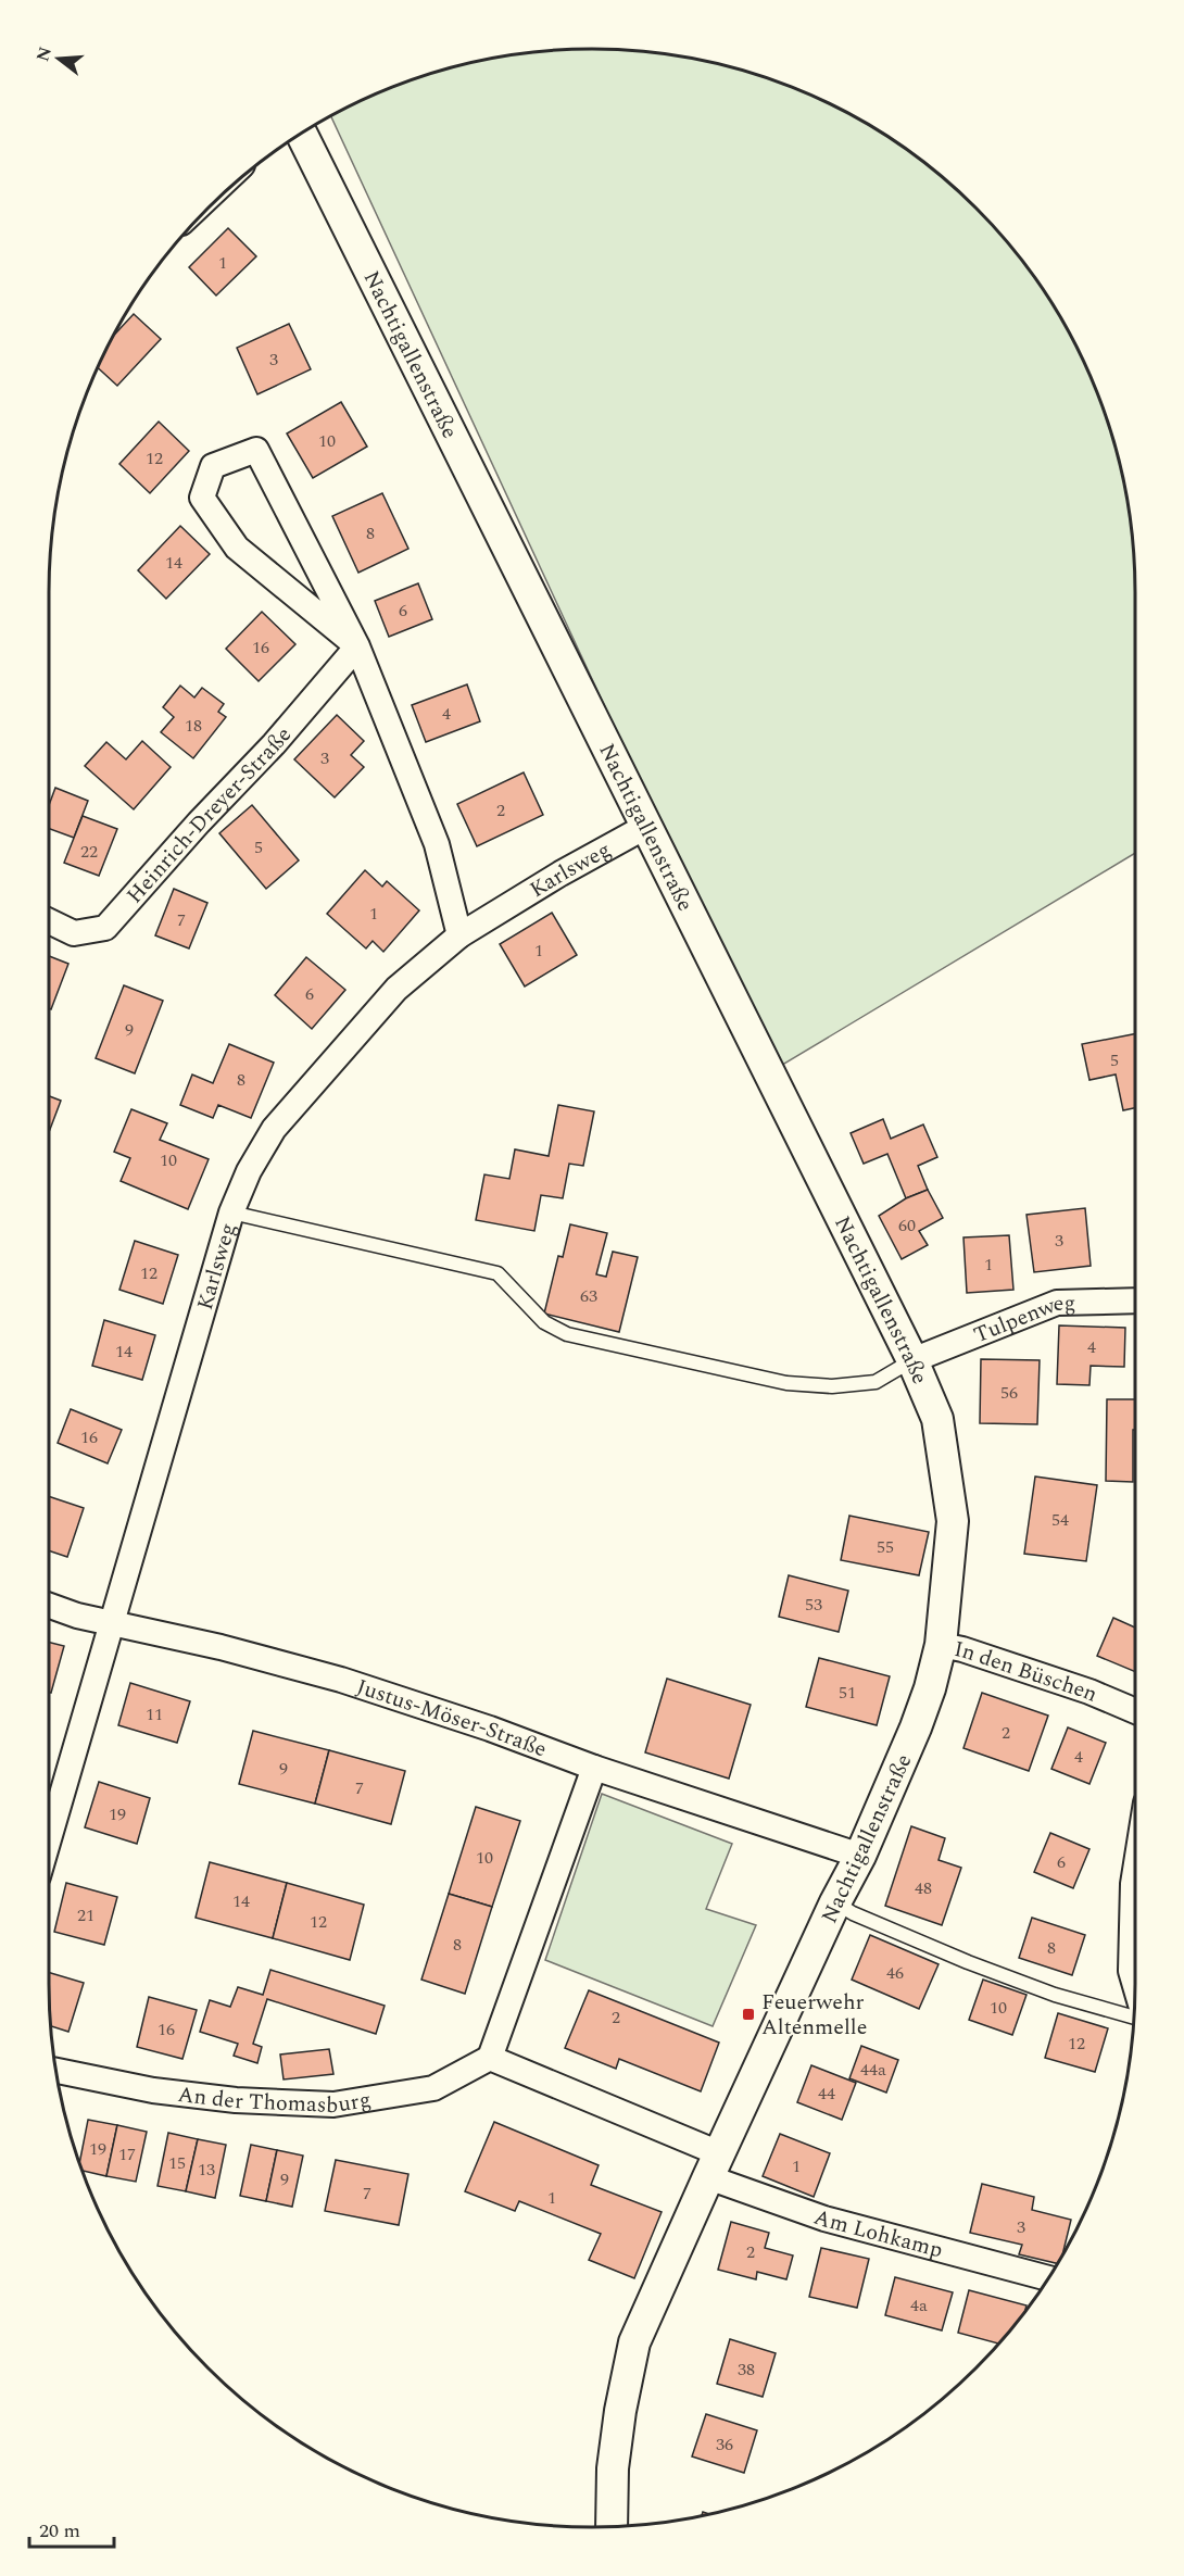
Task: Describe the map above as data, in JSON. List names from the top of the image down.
{
  "streets": {
    "street": [
      "Nachtigallenstraße",
      "Heinrich-Dreyer-Straße",
      "Karlsweg",
      "Tulpenweg",
      "In den Büschen",
      "Justus-Möser-Straße",
      "An der Thomasburg",
      "Am Lohkamp"
    ]
  },
  "crossings": [
    ["Nachtigallenstraße", "Karlsweg"],
    ["Nachtigallenstraße", "Tulpenweg"],
    ["Nachtigallenstraße", "In den Büschen"],
    ["Nachtigallenstraße", "Justus-Möser-Straße"],
    ["Nachtigallenstraße", "Am Lohkamp"],
    ["Karlsweg", "Justus-Möser-Straße"]
  ],
  "places": {
    "transit": ["Feuerwehr Altenmelle"]
  },
  "house_numbers": [
    "1",
    "3",
    "10",
    "12",
    "8",
    "14",
    "6",
    "16",
    "4",
    "18",
    "3",
    "2",
    "5",
    "22",
    "1",
    "7",
    "1",
    "6",
    "9",
    "5",
    "8",
    "10",
    "60",
    "3",
    "1",
    "12",
    "63",
    "4",
    "14",
    "56",
    "16",
    "54",
    "55",
    "53",
    "51",
    "11",
    "2",
    "4",
    "9",
    "7",
    "19",
    "10",
    "6",
    "48",
    "14",
    "21",
    "12",
    "8",
    "8",
    "46",
    "10",
    "2",
    "16",
    "12",
    "44a",
    "44",
    "19",
    "17",
    "15",
    "1",
    "13",
    "9",
    "7",
    "1",
    "3",
    "2",
    "4a",
    "38",
    "36"
  ],
  "scale_bar": "20 m",
  "north": "left"
}
